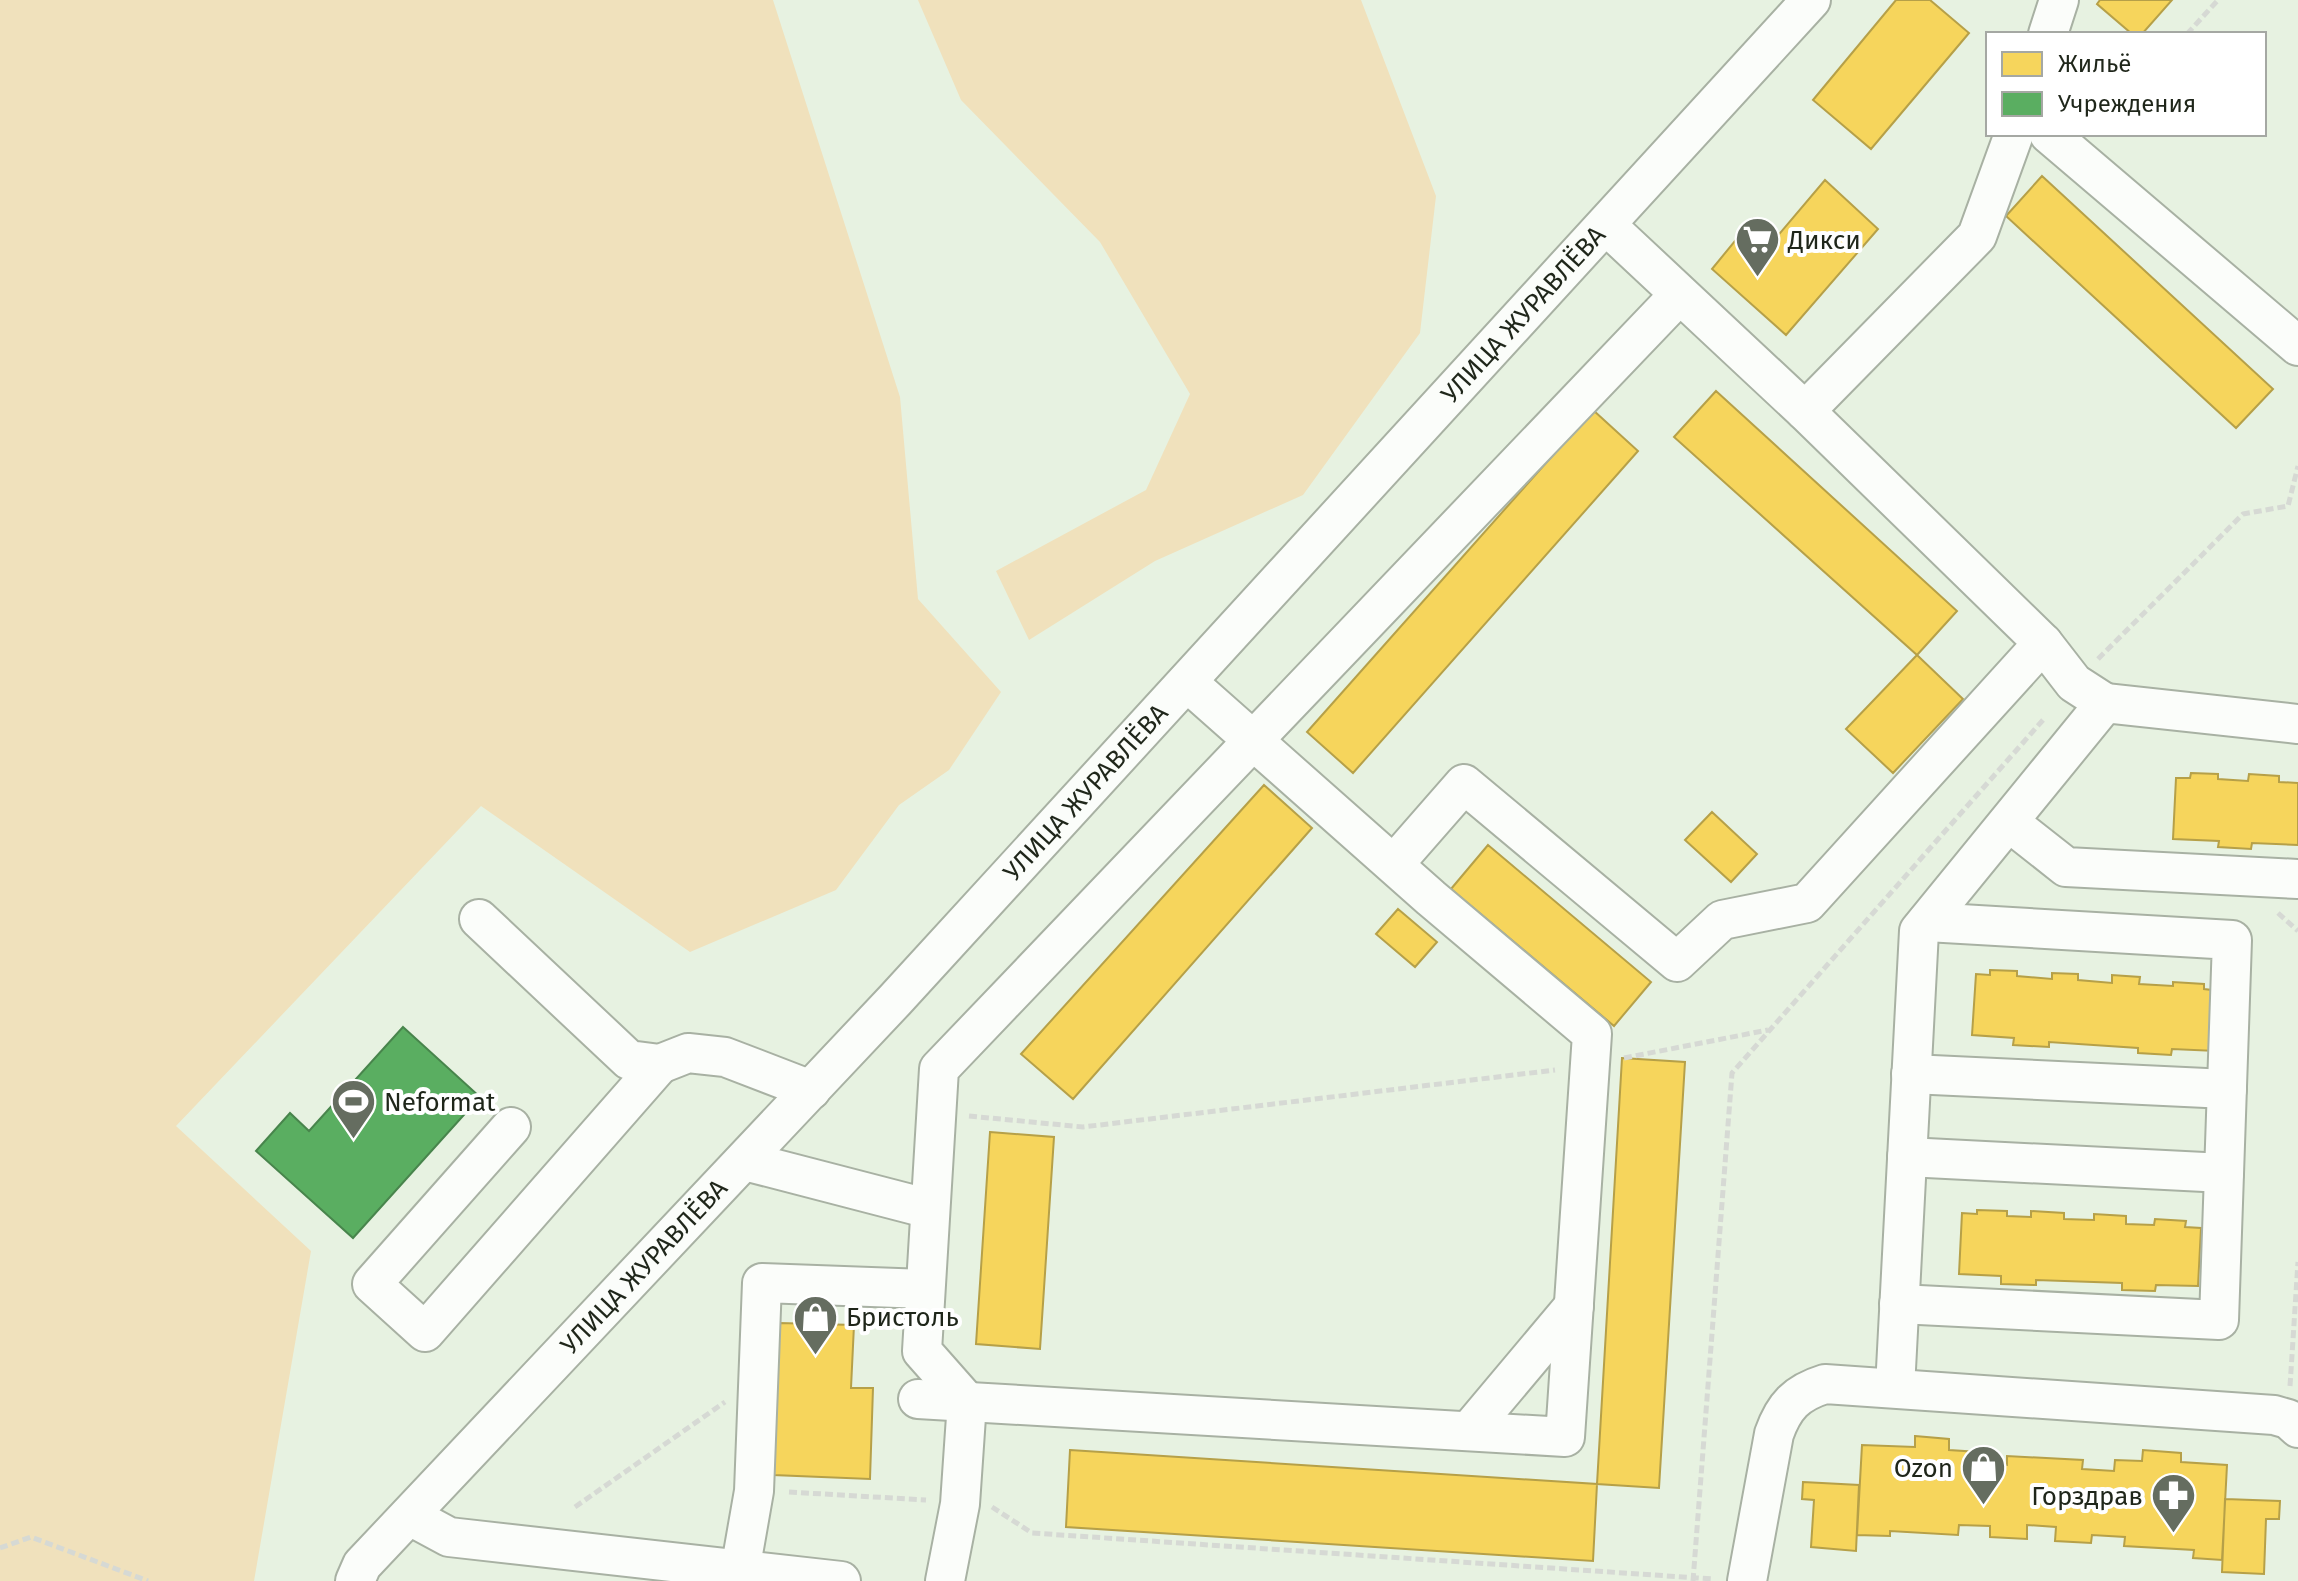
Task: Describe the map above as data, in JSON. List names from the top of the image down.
{
  "streets": {
    "street": ["УЛИЦА ЖУРАВЛЁВА"]
  },
  "places": {
    "supermarket": ["Дикси"],
    "sports": ["Neformat"],
    "shop": ["Бристоль", "Ozon"],
    "pharmacy": ["Горздрав"]
  },
  "legend": ["Жильё", "Учреждения"]
}
